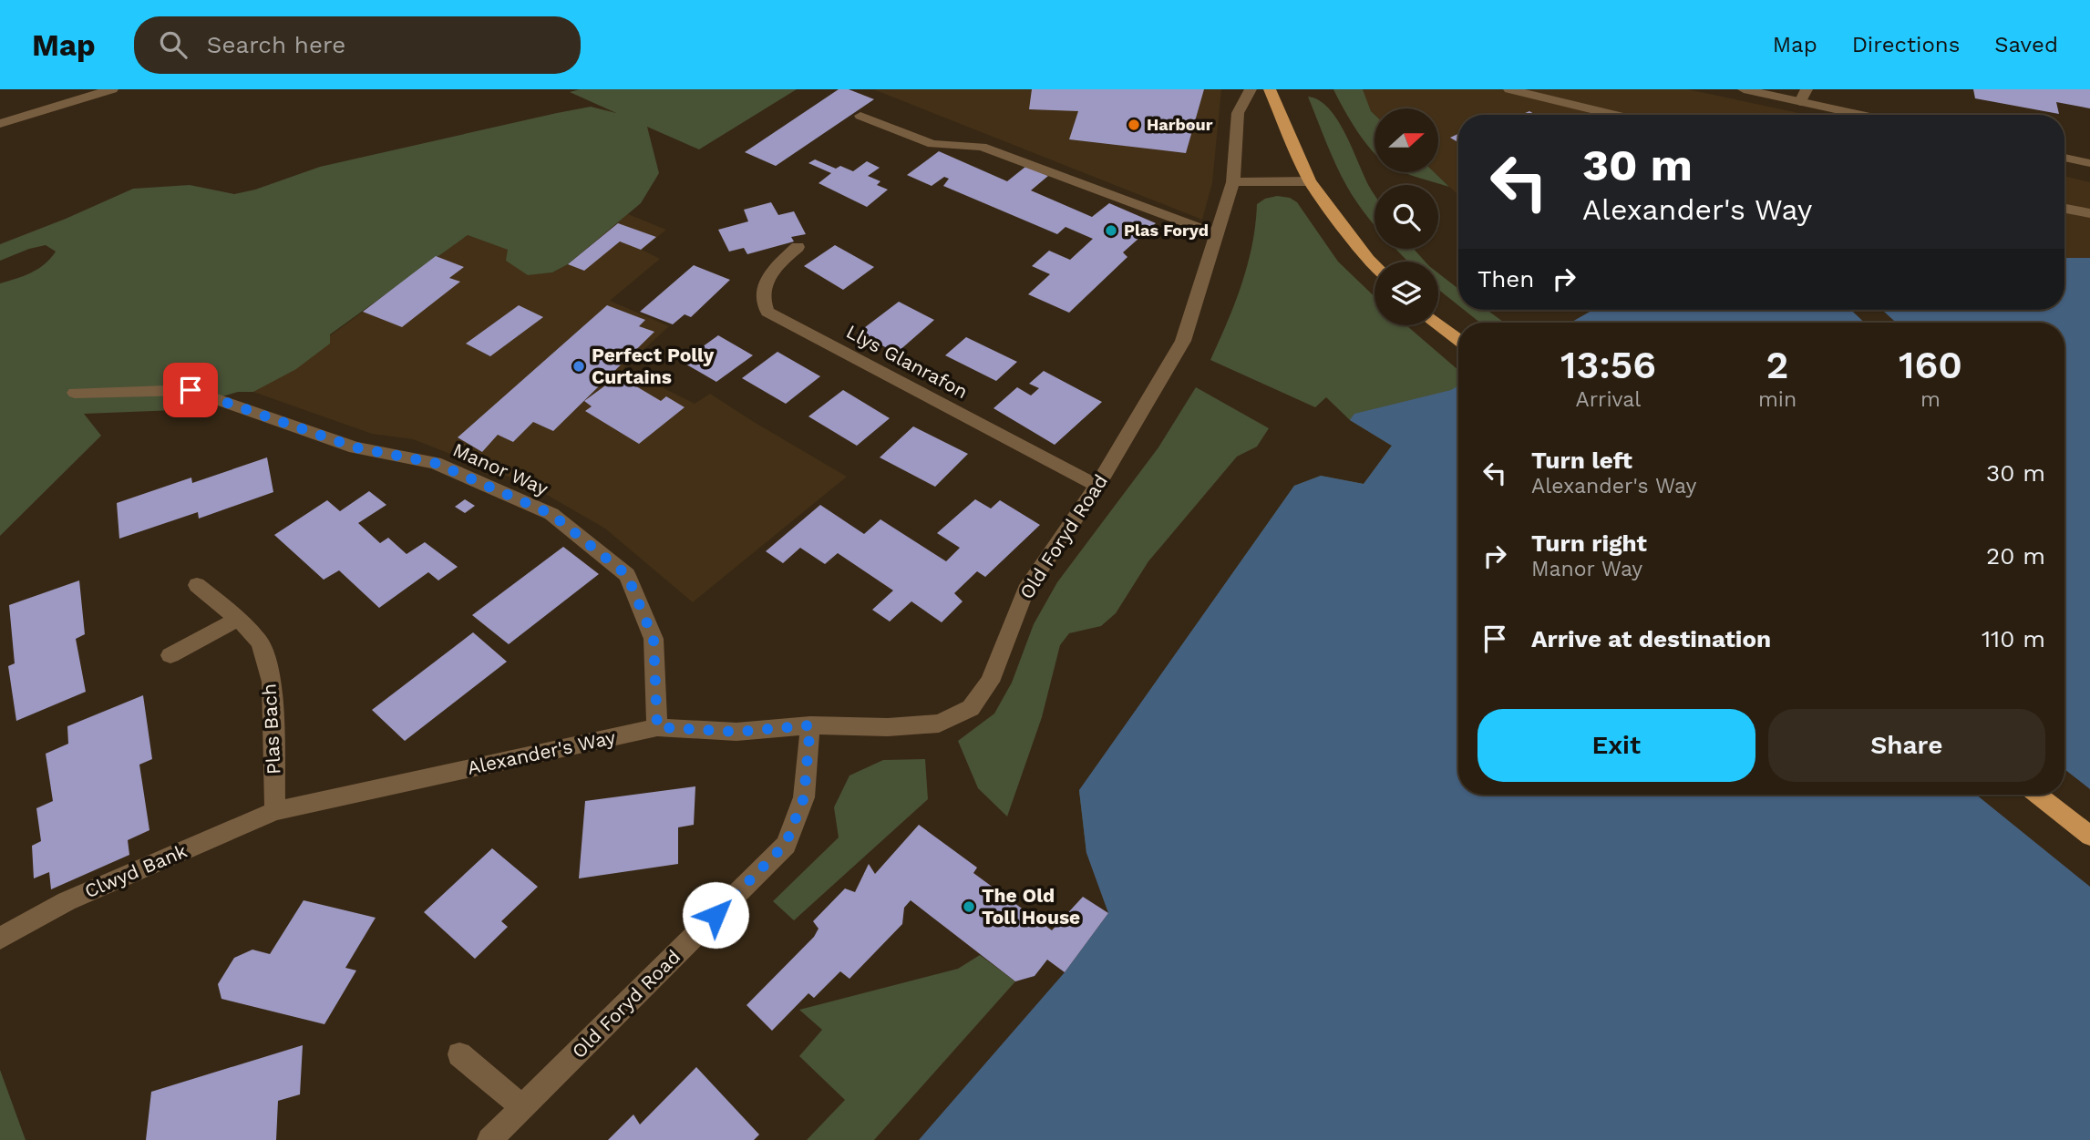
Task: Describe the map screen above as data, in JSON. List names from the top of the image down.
{
  "streets": {
    "street": [
      "Llys Glanrafon",
      "Manor Way",
      "Old Foryd Road",
      "Plas Bach",
      "Alexander's Way",
      "Clwyd Bank"
    ]
  },
  "crossings": [
    ["Llys Glanrafon", "Old Foryd Road"],
    ["Manor Way", "Alexander's Way"],
    ["Old Foryd Road", "Alexander's Way"],
    ["Plas Bach", "Alexander's Way"],
    ["Plas Bach", "Clwyd Bank"],
    ["Alexander's Way", "Clwyd Bank"]
  ],
  "places": [
    "Harbour",
    "Plas Foryd",
    "Perfect Polly Curtains",
    "The Old Toll House"
  ],
  "north": "right",
  "page": {
    "header": "Map",
    "search": "Search here",
    "nav": ["Map", "Directions", "Saved"],
    "turn": ["30 m", "Alexander's Way"],
    "then": "Then",
    "eta": [
      "13:56",
      "Arrival",
      "2",
      "min",
      "160",
      "m"
    ],
    "list": [
      {
        "name": "Turn left",
        "note": "Alexander's Way",
        "value": "30 m"
      },
      {
        "name": "Turn right",
        "note": "Manor Way",
        "value": "20 m"
      },
      {
        "name": "Arrive at destination",
        "value": "110 m"
      }
    ],
    "buttons": ["Exit", "Share"]
  }
}
